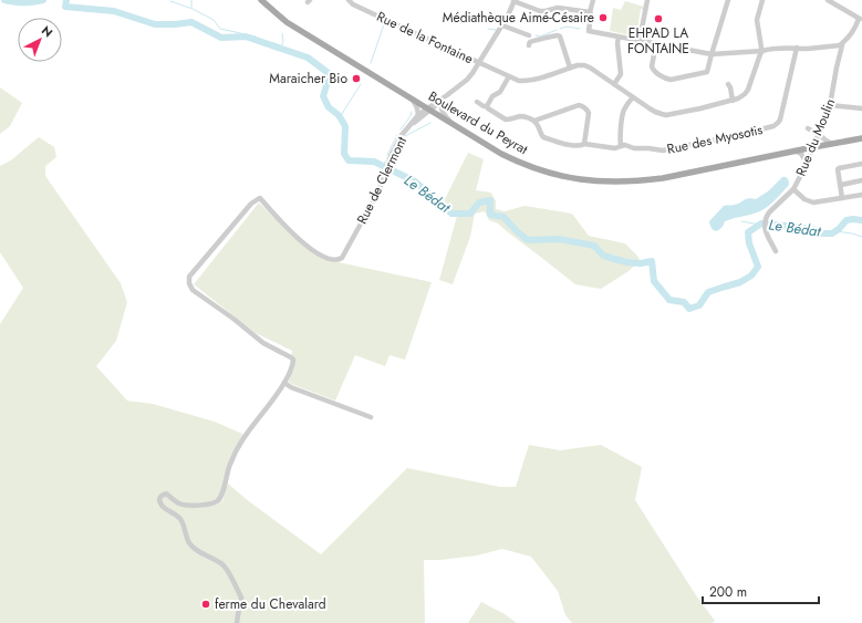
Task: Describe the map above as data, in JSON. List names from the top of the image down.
{
  "streets": {
    "main road": ["Boulevard du Peyrat"],
    "street": [
      "Rue de la Fontaine",
      "Rue du Moulin",
      "Rue des Myosotis",
      "Rue de Clermont"
    ]
  },
  "crossings": [
    ["Boulevard du Peyrat", "Rue du Moulin"],
    ["Boulevard du Peyrat", "Rue de Clermont"]
  ],
  "water": ["Le Bédat"],
  "places": [
    "Médiathèque Aimé-Césaire",
    "EHPAD LA FONTAINE",
    "Maraicher Bio",
    "ferme du Chevalard"
  ],
  "scale_bar": "200 m",
  "north": "top right"
}
